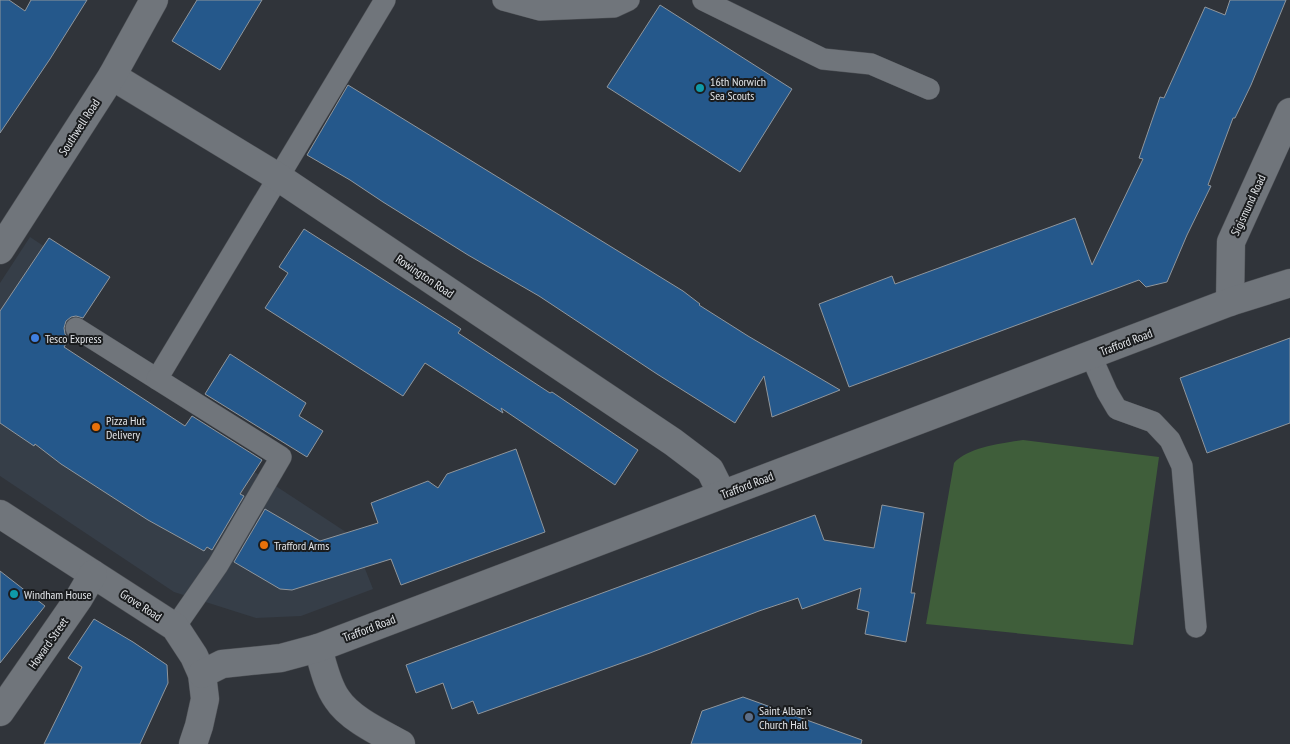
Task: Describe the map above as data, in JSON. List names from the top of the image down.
{
  "streets": {
    "street": [
      "Southwell Road",
      "Sigismund Road",
      "Rowington Road",
      "Trafford Road",
      "Grove Road",
      "Howard Street"
    ]
  },
  "crossings": [
    ["Southwell Road", "Rowington Road"],
    ["Sigismund Road", "Trafford Road"],
    ["Rowington Road", "Trafford Road"],
    ["Trafford Road", "Grove Road"],
    ["Grove Road", "Howard Street"]
  ],
  "places": [
    "16th Norwich Sea Scouts",
    "Tesco Express",
    "Pizza Hut Delivery",
    "Trafford Arms",
    "Windham House",
    "Saint Alban's Church Hall"
  ]
}
